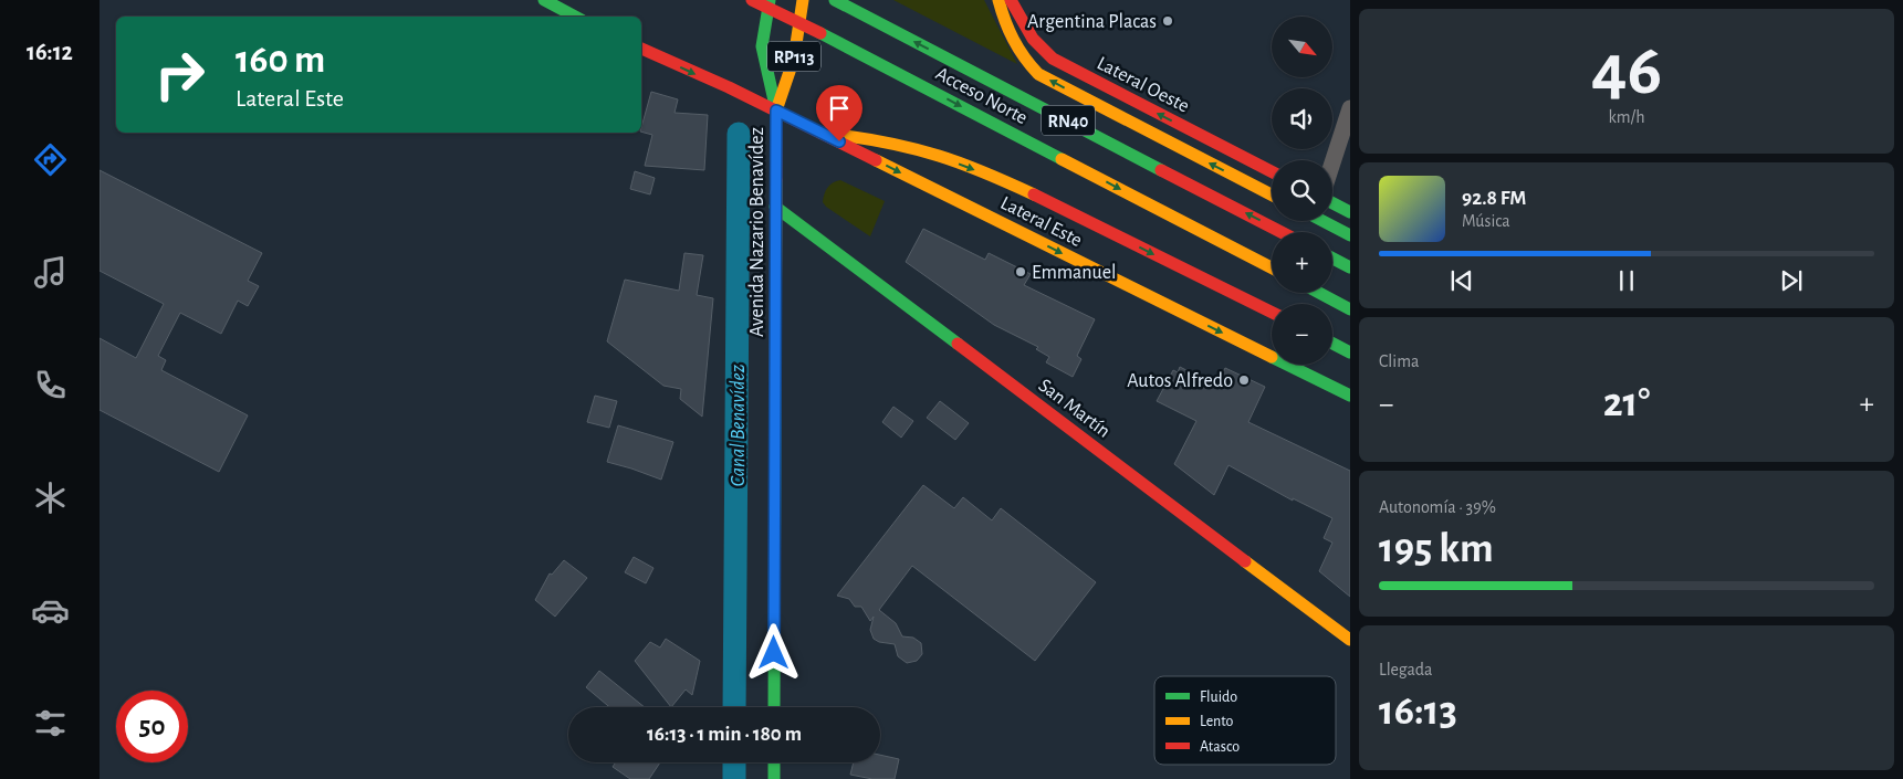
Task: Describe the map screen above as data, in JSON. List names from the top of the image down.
{
  "streets": {
    "main road": [
      "RP113",
      "Lateral Oeste",
      "Acceso Norte",
      "RN40",
      "Lateral Este",
      "Avenida Nazario Benavídez",
      "San Martín"
    ]
  },
  "crossings": [
    ["Lateral Este", "Avenida Nazario Benavídez"],
    ["Avenida Nazario Benavídez", "San Martín"]
  ],
  "water": ["Canal Benavídez"],
  "places": ["Argentina Placas", "Emmanuel", "Autos Alfredo"],
  "legend": ["Fluido", "Lento", "Atasco"],
  "north": "bottom right",
  "page": {
    "tabs": "16:12",
    "tile": [
      ["46", "km/h"],
      "Clima",
      ["Autonomía · 39%", "195 km"],
      ["Llegada", "16:13"]
    ],
    "map_buttons": ["+", "−"],
    "turn": ["160 m", "Lateral Este"],
    "song": ["92.8 FM", "Música"],
    "heat": ["−", "21°", "+"],
    "limit": "50",
    "trip": "16:13 · 1 min · 180 m"
  }
}
